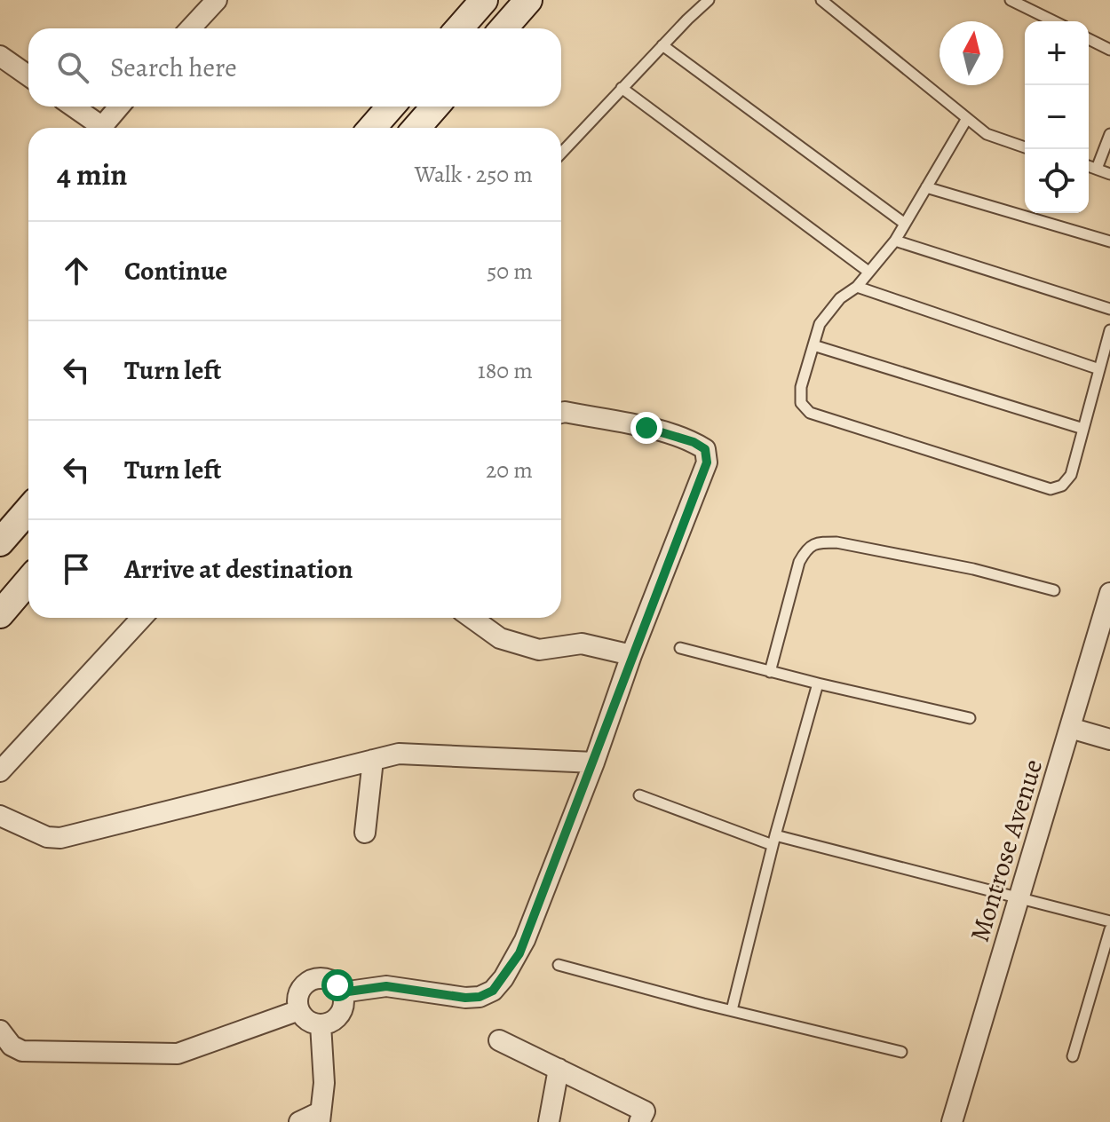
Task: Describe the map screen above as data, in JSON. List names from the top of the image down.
{
  "streets": {
    "street": ["Montrose Avenue"]
  },
  "north": "top",
  "page": {
    "map_buttons": ["+", "−"],
    "search": "Search here",
    "heading": ["4 min", "Walk · 250 m"],
    "list": [
      ["Continue", "50 m"],
      ["Turn left", "180 m"],
      ["Turn left", "20 m"],
      "Arrive at destination"
    ]
  }
}
